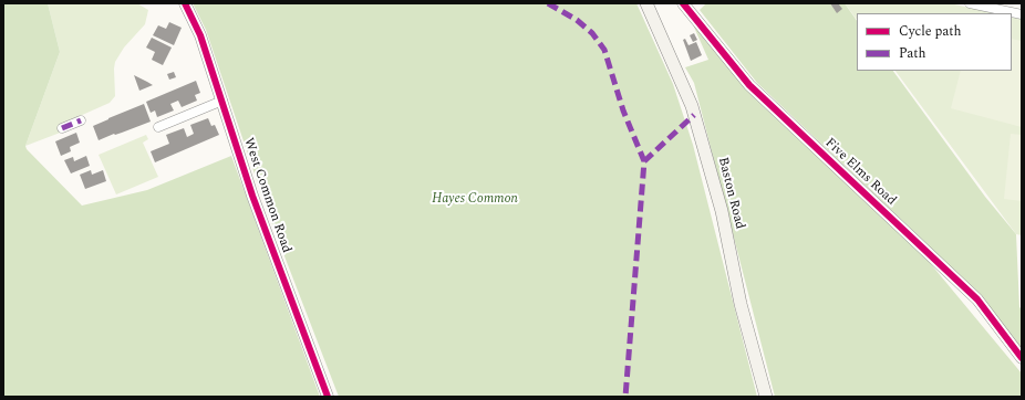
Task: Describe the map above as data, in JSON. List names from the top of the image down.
{
  "streets": {
    "main road": ["Baston Road"],
    "street": ["Five Elms Road", "West Common Road"]
  },
  "parks": ["Hayes Common"],
  "legend": ["Cycle path", "Path"]
}
